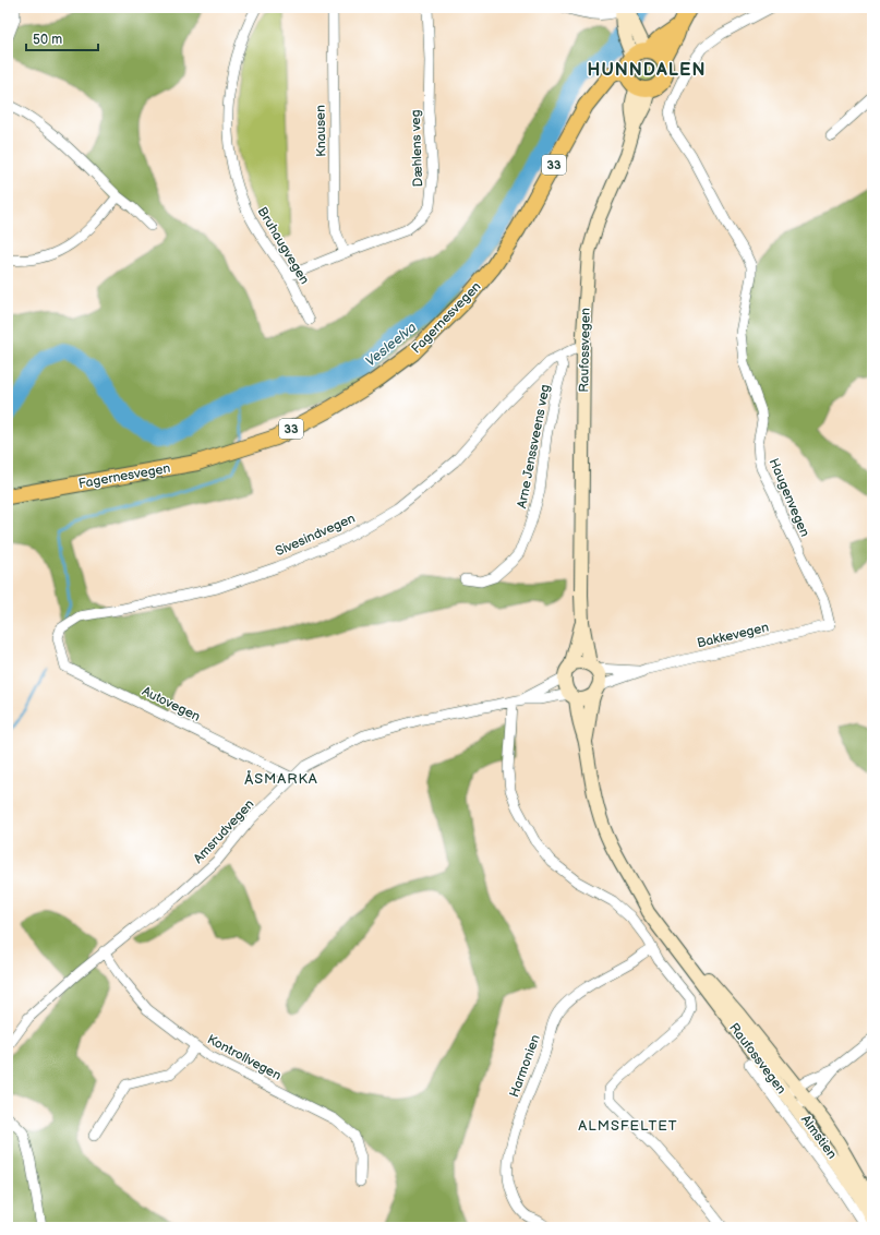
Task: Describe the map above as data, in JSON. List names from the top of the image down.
{
  "streets": {
    "main road": ["33", "Fagernesvegen", "Raufossvegen"],
    "street": [
      "Knausen",
      "Dæhlens veg",
      "Bruhaugvegen",
      "Arne Jenssveens veg",
      "Haugenvegen",
      "Sivesindvegen",
      "Bakkevegen",
      "Autovegen",
      "Amsrudvegen",
      "Kontrollvegen",
      "Harmonien",
      "Almstien"
    ]
  },
  "crossings": [
    ["Knausen", "Dæhlens veg"],
    ["Dæhlens veg", "Bruhaugvegen"],
    ["33", "Fagernesvegen"],
    ["33", "Raufossvegen"],
    ["Fagernesvegen", "Raufossvegen"],
    ["Raufossvegen", "Sivesindvegen"],
    ["Raufossvegen", "Bakkevegen"],
    ["Raufossvegen", "Amsrudvegen"],
    ["Arne Jenssveens veg", "Sivesindvegen"],
    ["Haugenvegen", "Bakkevegen"],
    ["Sivesindvegen", "Autovegen"],
    ["Bakkevegen", "Amsrudvegen"],
    ["Autovegen", "Amsrudvegen"],
    ["Amsrudvegen", "Kontrollvegen"]
  ],
  "districts": ["HUNNDALEN", "ÅSMARKA", "ALMSFELTET"],
  "water": ["Vesleelva"],
  "scale_bar": "50 m"
}
